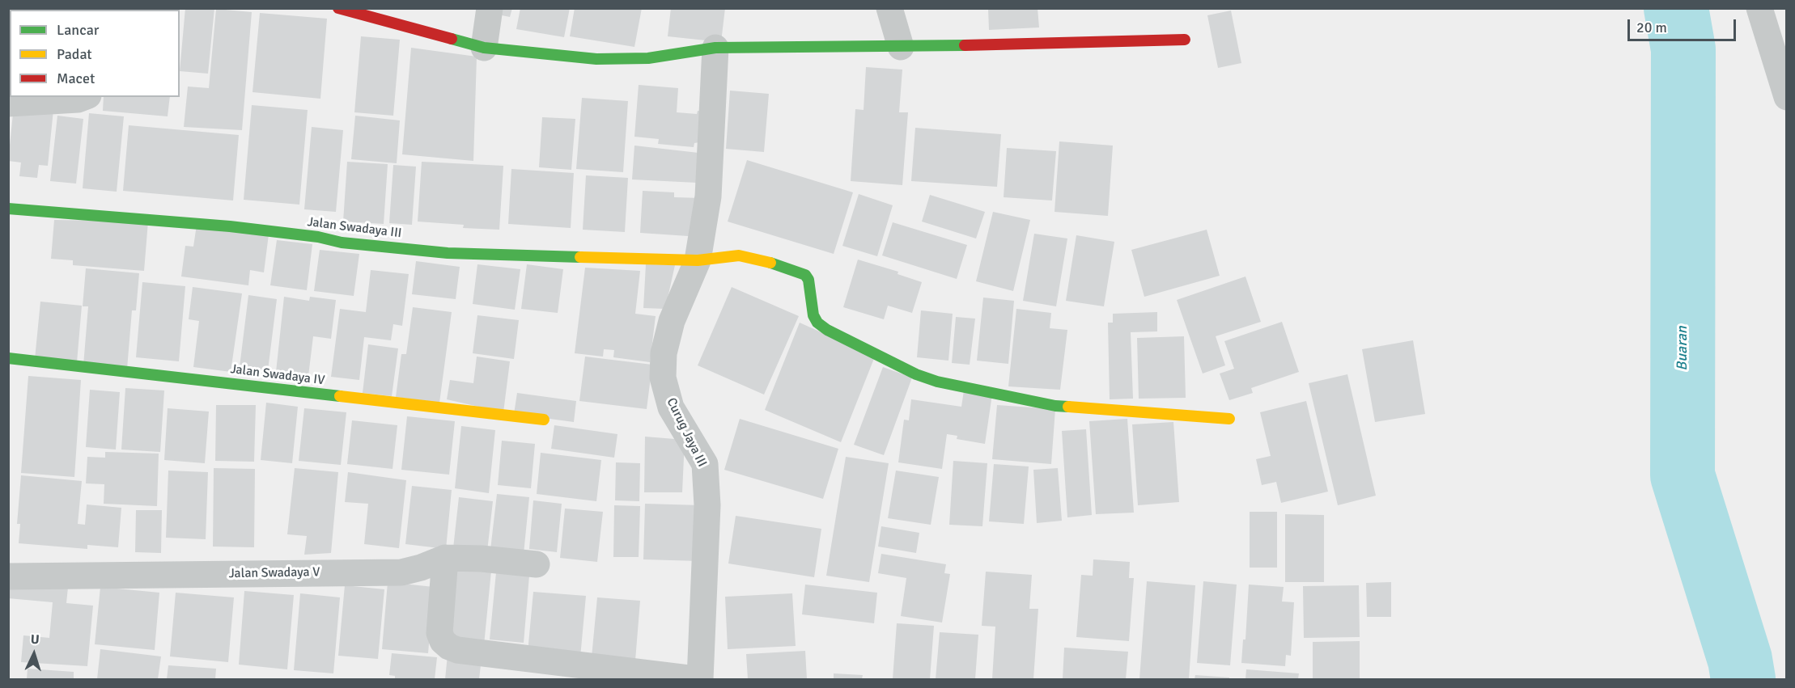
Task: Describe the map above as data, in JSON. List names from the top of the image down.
{
  "streets": {
    "street": [
      "Jalan Swadaya III",
      "Jalan Swadaya IV",
      "Curug Jaya III",
      "Jalan Swadaya V"
    ]
  },
  "crossings": [
    ["Jalan Swadaya III", "Curug Jaya III"]
  ],
  "water": ["Buaran"],
  "legend": ["Lancar", "Padat", "Macet"],
  "scale_bar": "20 m",
  "north": "top"
}
